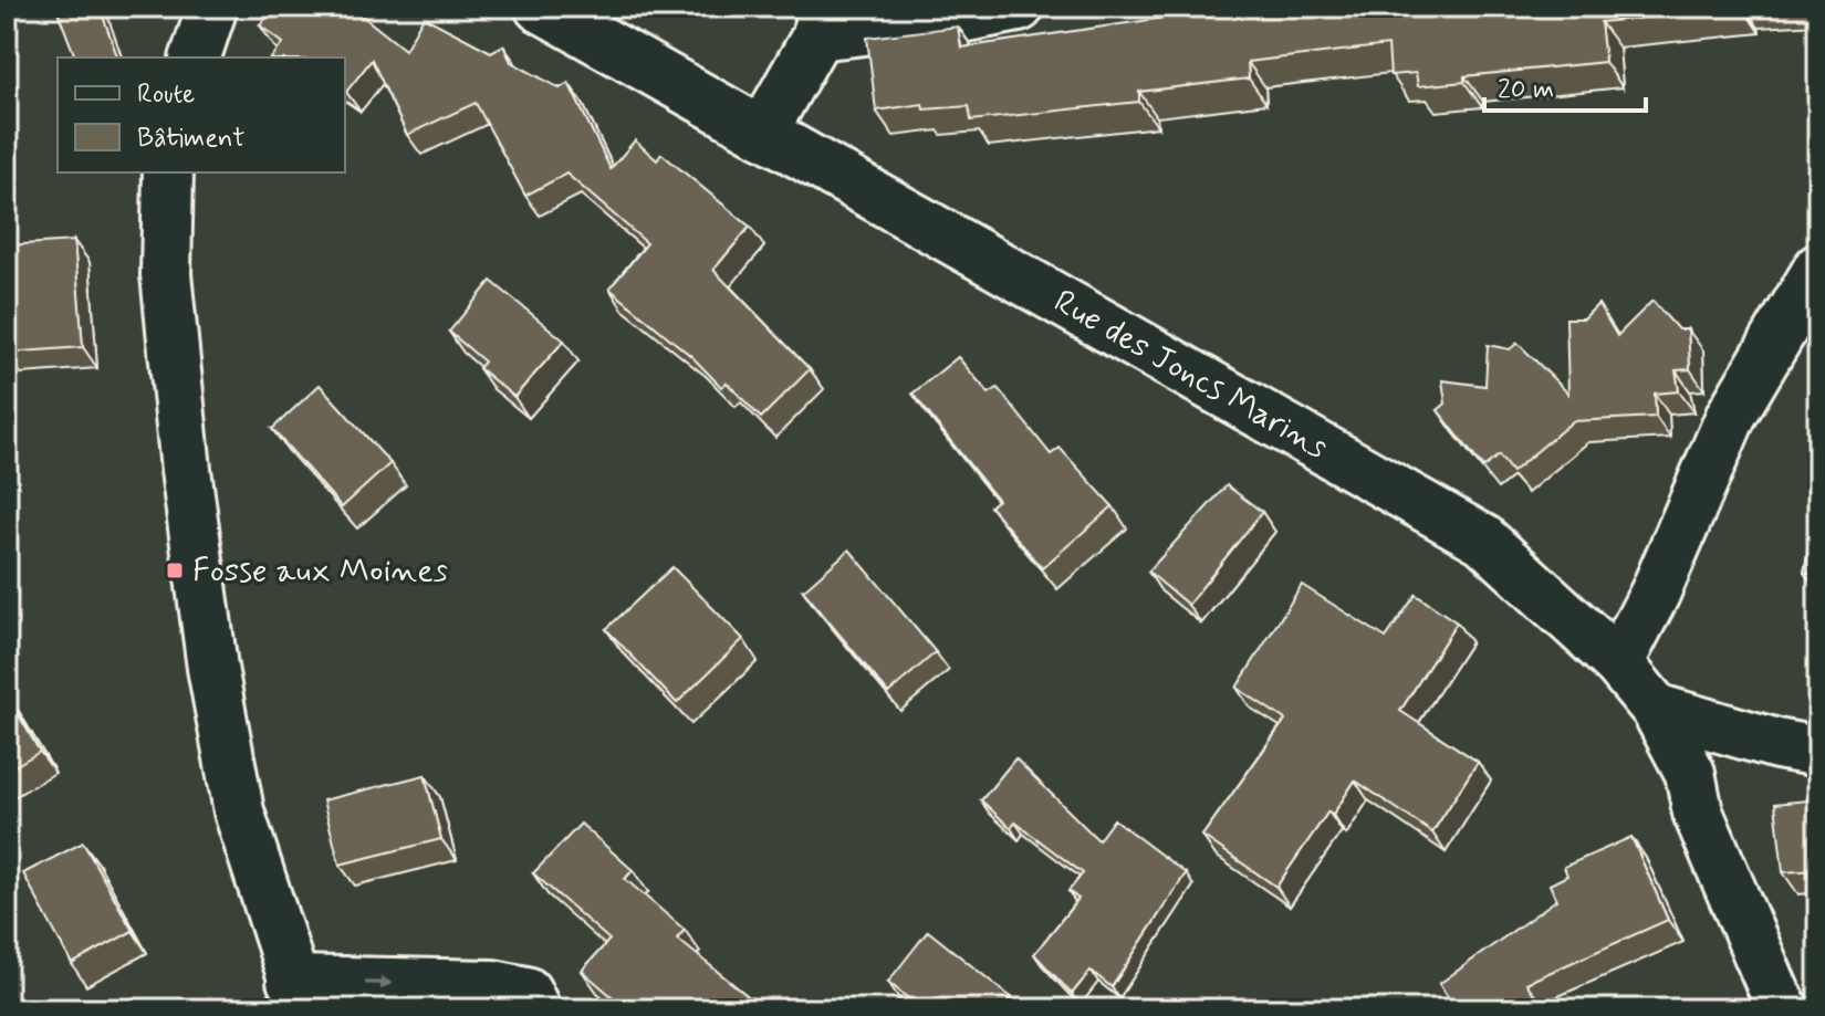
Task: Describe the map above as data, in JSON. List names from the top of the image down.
{
  "streets": {
    "street": ["Rue des Joncs Marins"]
  },
  "places": {
    "transit": ["Fosse aux Moines"]
  },
  "legend": ["Route", "Bâtiment"],
  "scale_bar": "20 m"
}
